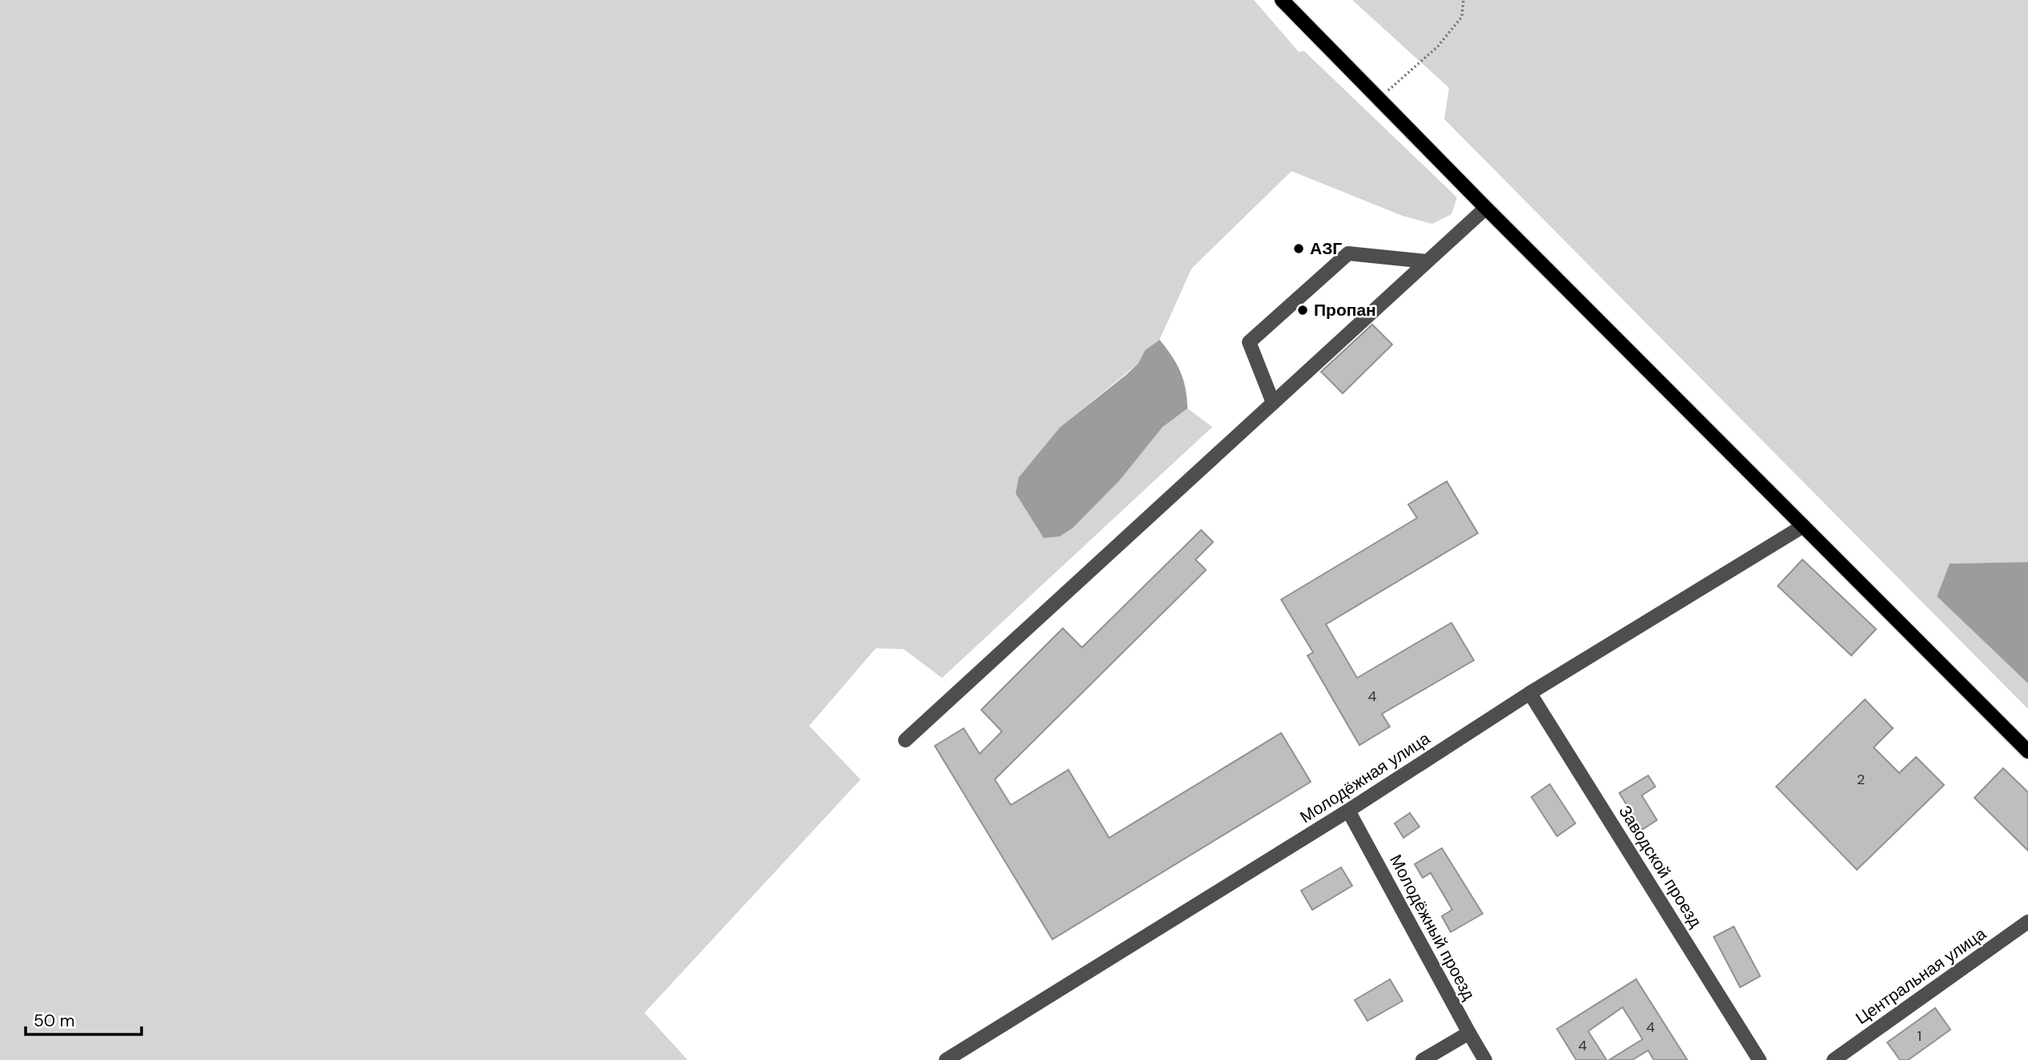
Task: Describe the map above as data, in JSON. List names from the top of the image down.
{
  "streets": {
    "street": [
      "Молодёжная улица",
      "Заводской проезд",
      "Молодёжный проезд",
      "Центральная улица"
    ]
  },
  "crossings": [
    ["Молодёжная улица", "Заводской проезд"],
    ["Молодёжная улица", "Молодёжный проезд"]
  ],
  "places": ["АЗГ", "Пропан"],
  "house_numbers": [
    "4",
    "2",
    "4",
    "1",
    "4"
  ],
  "scale_bar": "50 m"
}
